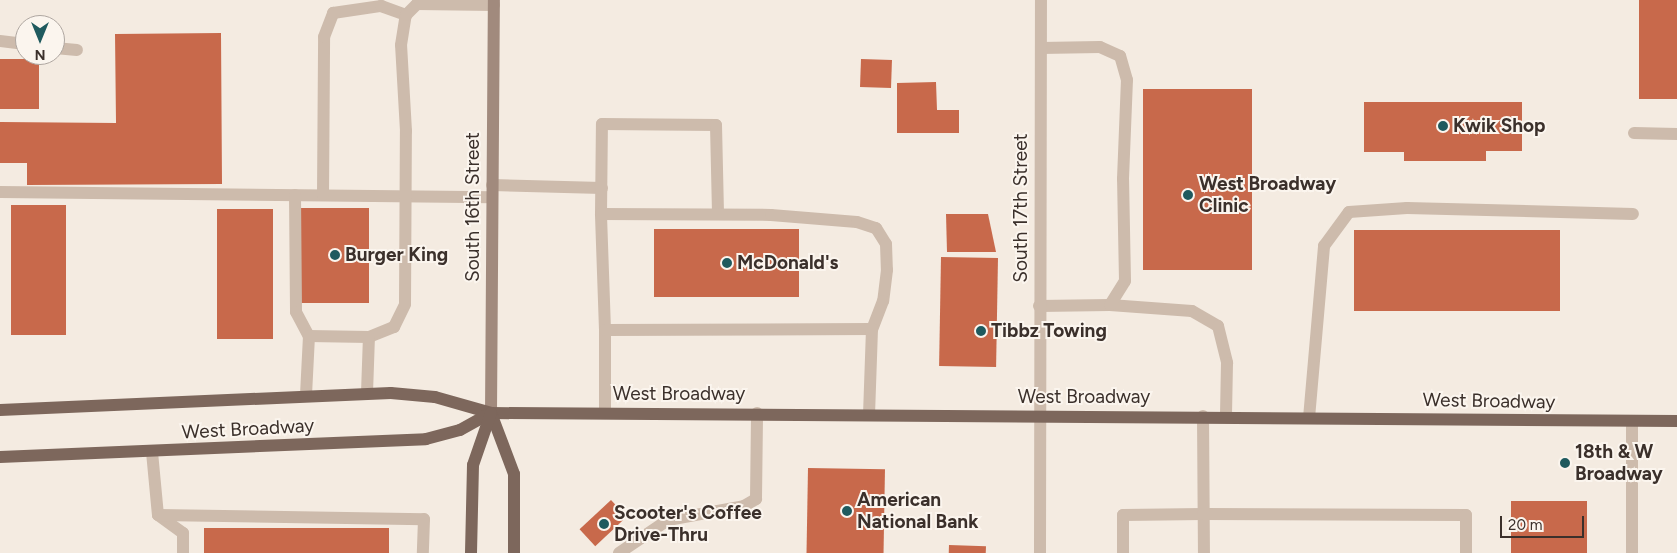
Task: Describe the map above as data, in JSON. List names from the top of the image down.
{
  "streets": {
    "main road": ["South 16th Street", "West Broadway"],
    "street": ["South 17th Street"]
  },
  "crossings": [
    ["South 16th Street", "West Broadway"],
    ["South 17th Street", "West Broadway"]
  ],
  "places": [
    "Kwik Shop",
    "West Broadway Clinic",
    "Burger King",
    "McDonald's",
    "Tibbz Towing",
    "18th & W Broadway",
    "American National Bank",
    "Scooter's Coffee Drive-Thru"
  ],
  "scale_bar": "20 m",
  "north": "bottom"
}
